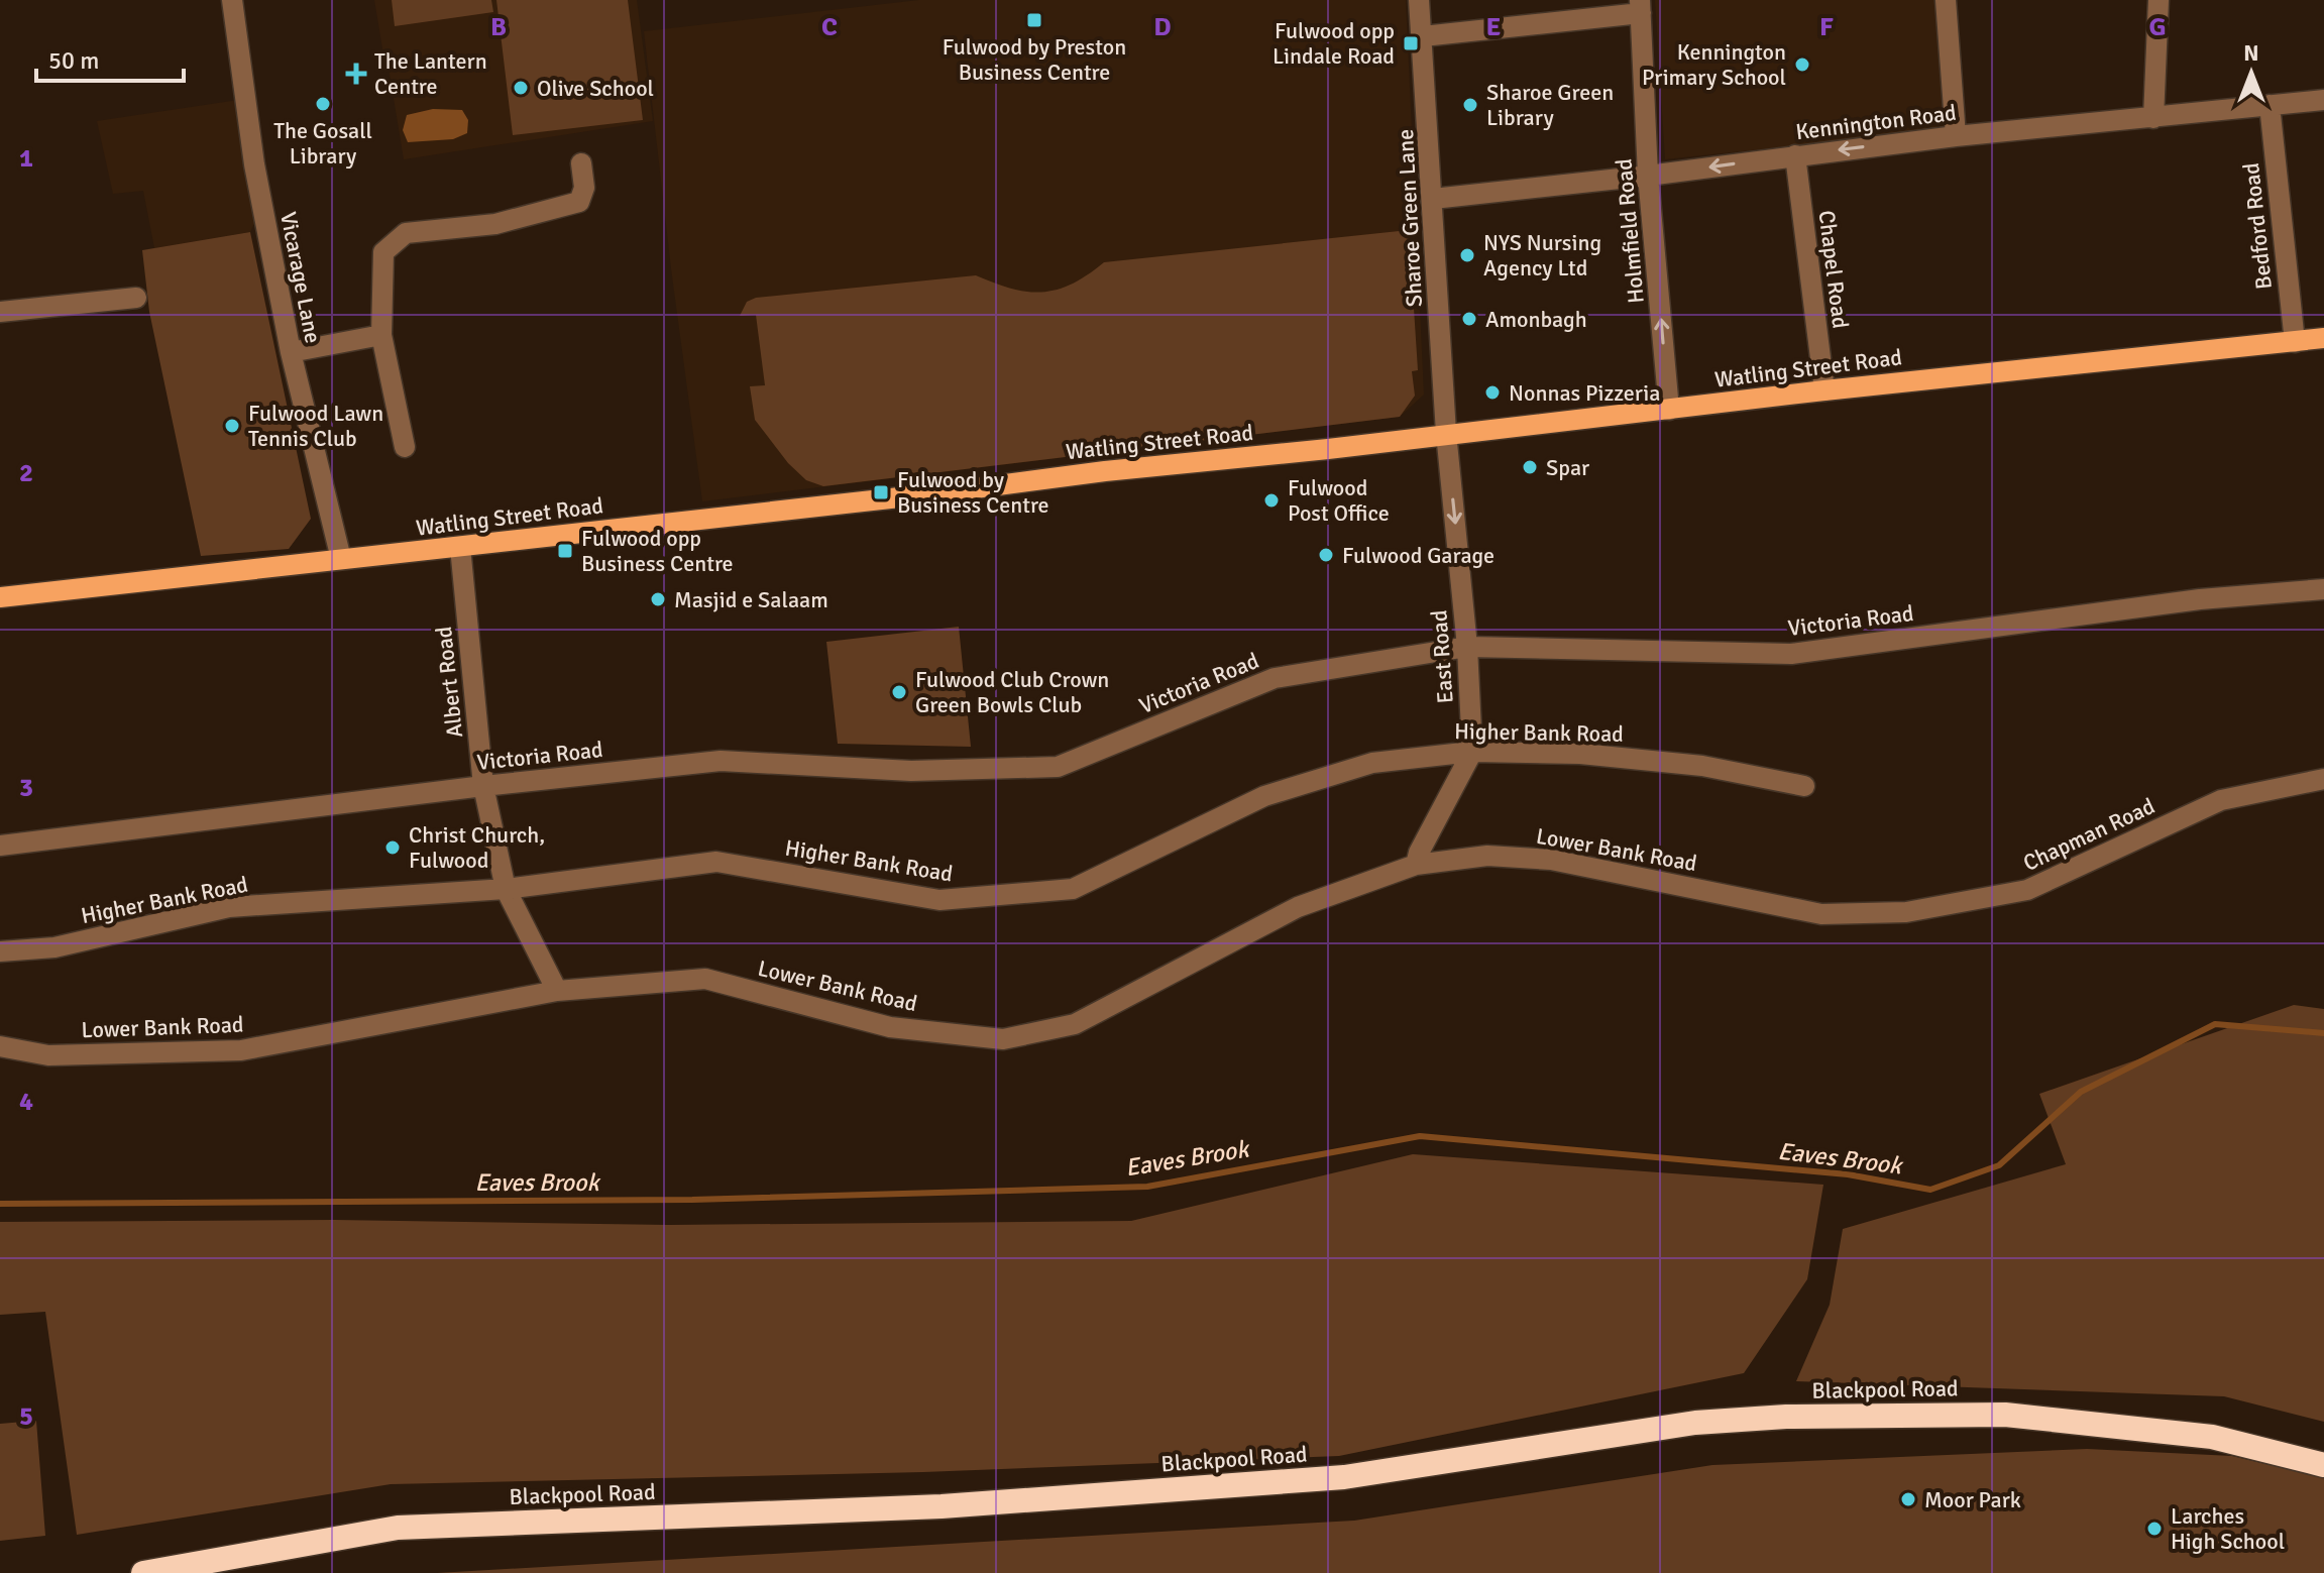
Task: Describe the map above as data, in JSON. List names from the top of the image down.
{
  "streets": {
    "highway": ["Blackpool Road"],
    "main road": ["Watling Street Road"],
    "street": [
      "Kennington Road",
      "Sharoe Green Lane",
      "Bedford Road",
      "Holmfield Road",
      "Chapel Road",
      "Vicarage Lane",
      "Victoria Road",
      "East Road",
      "Albert Road",
      "Higher Bank Road",
      "Chapman Road",
      "Lower Bank Road"
    ]
  },
  "crossings": [
    ["Kennington Road", "Sharoe Green Lane"],
    ["Kennington Road", "Bedford Road"],
    ["Kennington Road", "Holmfield Road"],
    ["Kennington Road", "Chapel Road"],
    ["Sharoe Green Lane", "Watling Street Road"],
    ["Sharoe Green Lane", "East Road"],
    ["Bedford Road", "Watling Street Road"],
    ["Holmfield Road", "Watling Street Road"],
    ["Chapel Road", "Watling Street Road"],
    ["Vicarage Lane", "Watling Street Road"],
    ["Watling Street Road", "East Road"],
    ["Watling Street Road", "Albert Road"],
    ["Victoria Road", "East Road"],
    ["Victoria Road", "Albert Road"],
    ["East Road", "Higher Bank Road"],
    ["Albert Road", "Higher Bank Road"],
    ["Albert Road", "Lower Bank Road"],
    ["Chapman Road", "Lower Bank Road"]
  ],
  "one_way": ["Holmfield Road", "East Road"],
  "water": ["Eaves Brook"],
  "places": {
    "transit": [
      "Fulwood by Preston Business Centre",
      "Fulwood opp Lindale Road",
      "Fulwood by Business Centre",
      "Fulwood opp Business Centre"
    ],
    "other": [
      "Kennington Primary School",
      "Olive School",
      "The Gosall Library",
      "Sharoe Green Library",
      "NYS Nursing Agency Ltd",
      "Amonbagh",
      "Nonnas Pizzeria",
      "Fulwood Lawn Tennis Club",
      "Spar",
      "Fulwood Post Office",
      "Fulwood Garage",
      "Masjid e Salaam",
      "Fulwood Club Crown Green Bowls Club",
      "Christ Church, Fulwood",
      "Moor Park",
      "Larches High School"
    ],
    "health": ["The Lantern Centre"]
  },
  "scale_bar": "50 m",
  "north": "top",
  "grid": {
    "columns": [
      "B",
      "C",
      "D",
      "E",
      "F",
      "G"
    ],
    "rows": [
      "1",
      "2",
      "3",
      "4",
      "5"
    ]
  }
}
